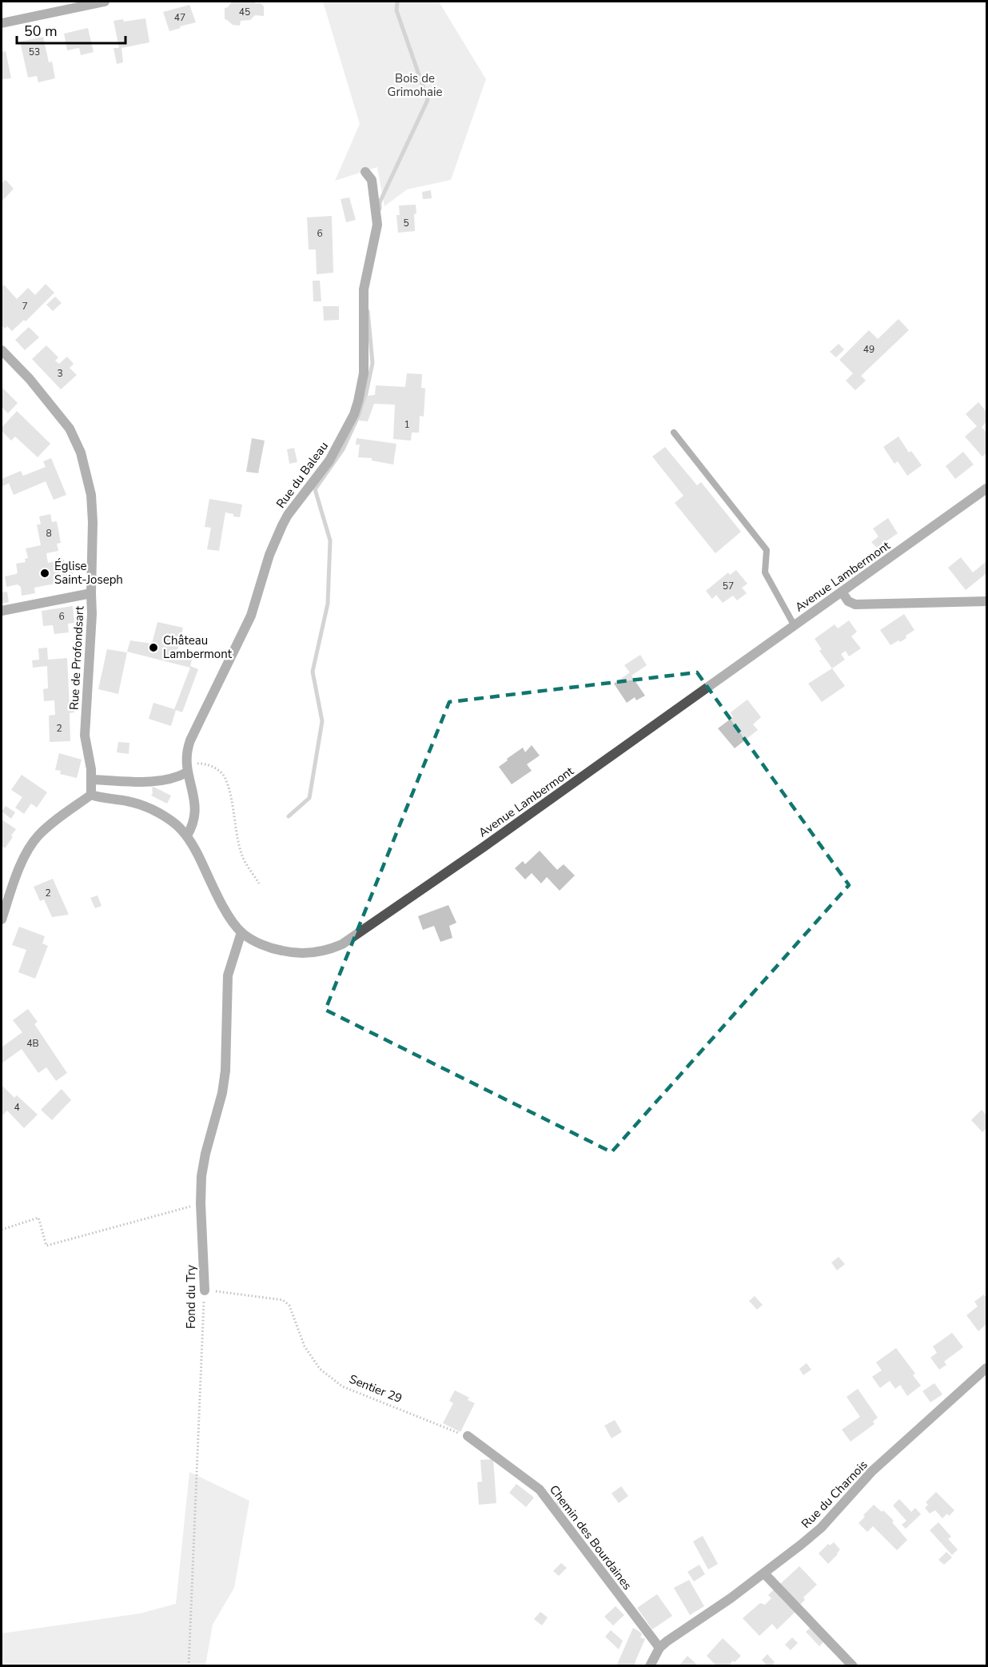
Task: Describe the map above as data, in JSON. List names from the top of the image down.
{
  "streets": {
    "street": [
      "Rue du Baleau",
      "Avenue Lambermont",
      "Rue de Profondsart",
      "Fond du Try",
      "Rue du Charnois",
      "Chemin des Bourdaines"
    ],
    "path": ["Sentier 29"]
  },
  "crossings": [
    ["Rue du Baleau", "Avenue Lambermont"],
    ["Avenue Lambermont", "Rue de Profondsart"],
    ["Avenue Lambermont", "Fond du Try"],
    ["Fond du Try", "Sentier 29"],
    ["Sentier 29", "Chemin des Bourdaines"],
    ["Rue du Charnois", "Chemin des Bourdaines"]
  ],
  "parks": ["Bois de Grimohaie"],
  "places": ["Église Saint-Joseph", "Château Lambermont"],
  "house_numbers": [
    "45",
    "47",
    "53",
    "5",
    "6",
    "7",
    "49",
    "3",
    "1",
    "8",
    "57",
    "6",
    "2",
    "2",
    "4B",
    "4"
  ],
  "scale_bar": "50 m"
}
